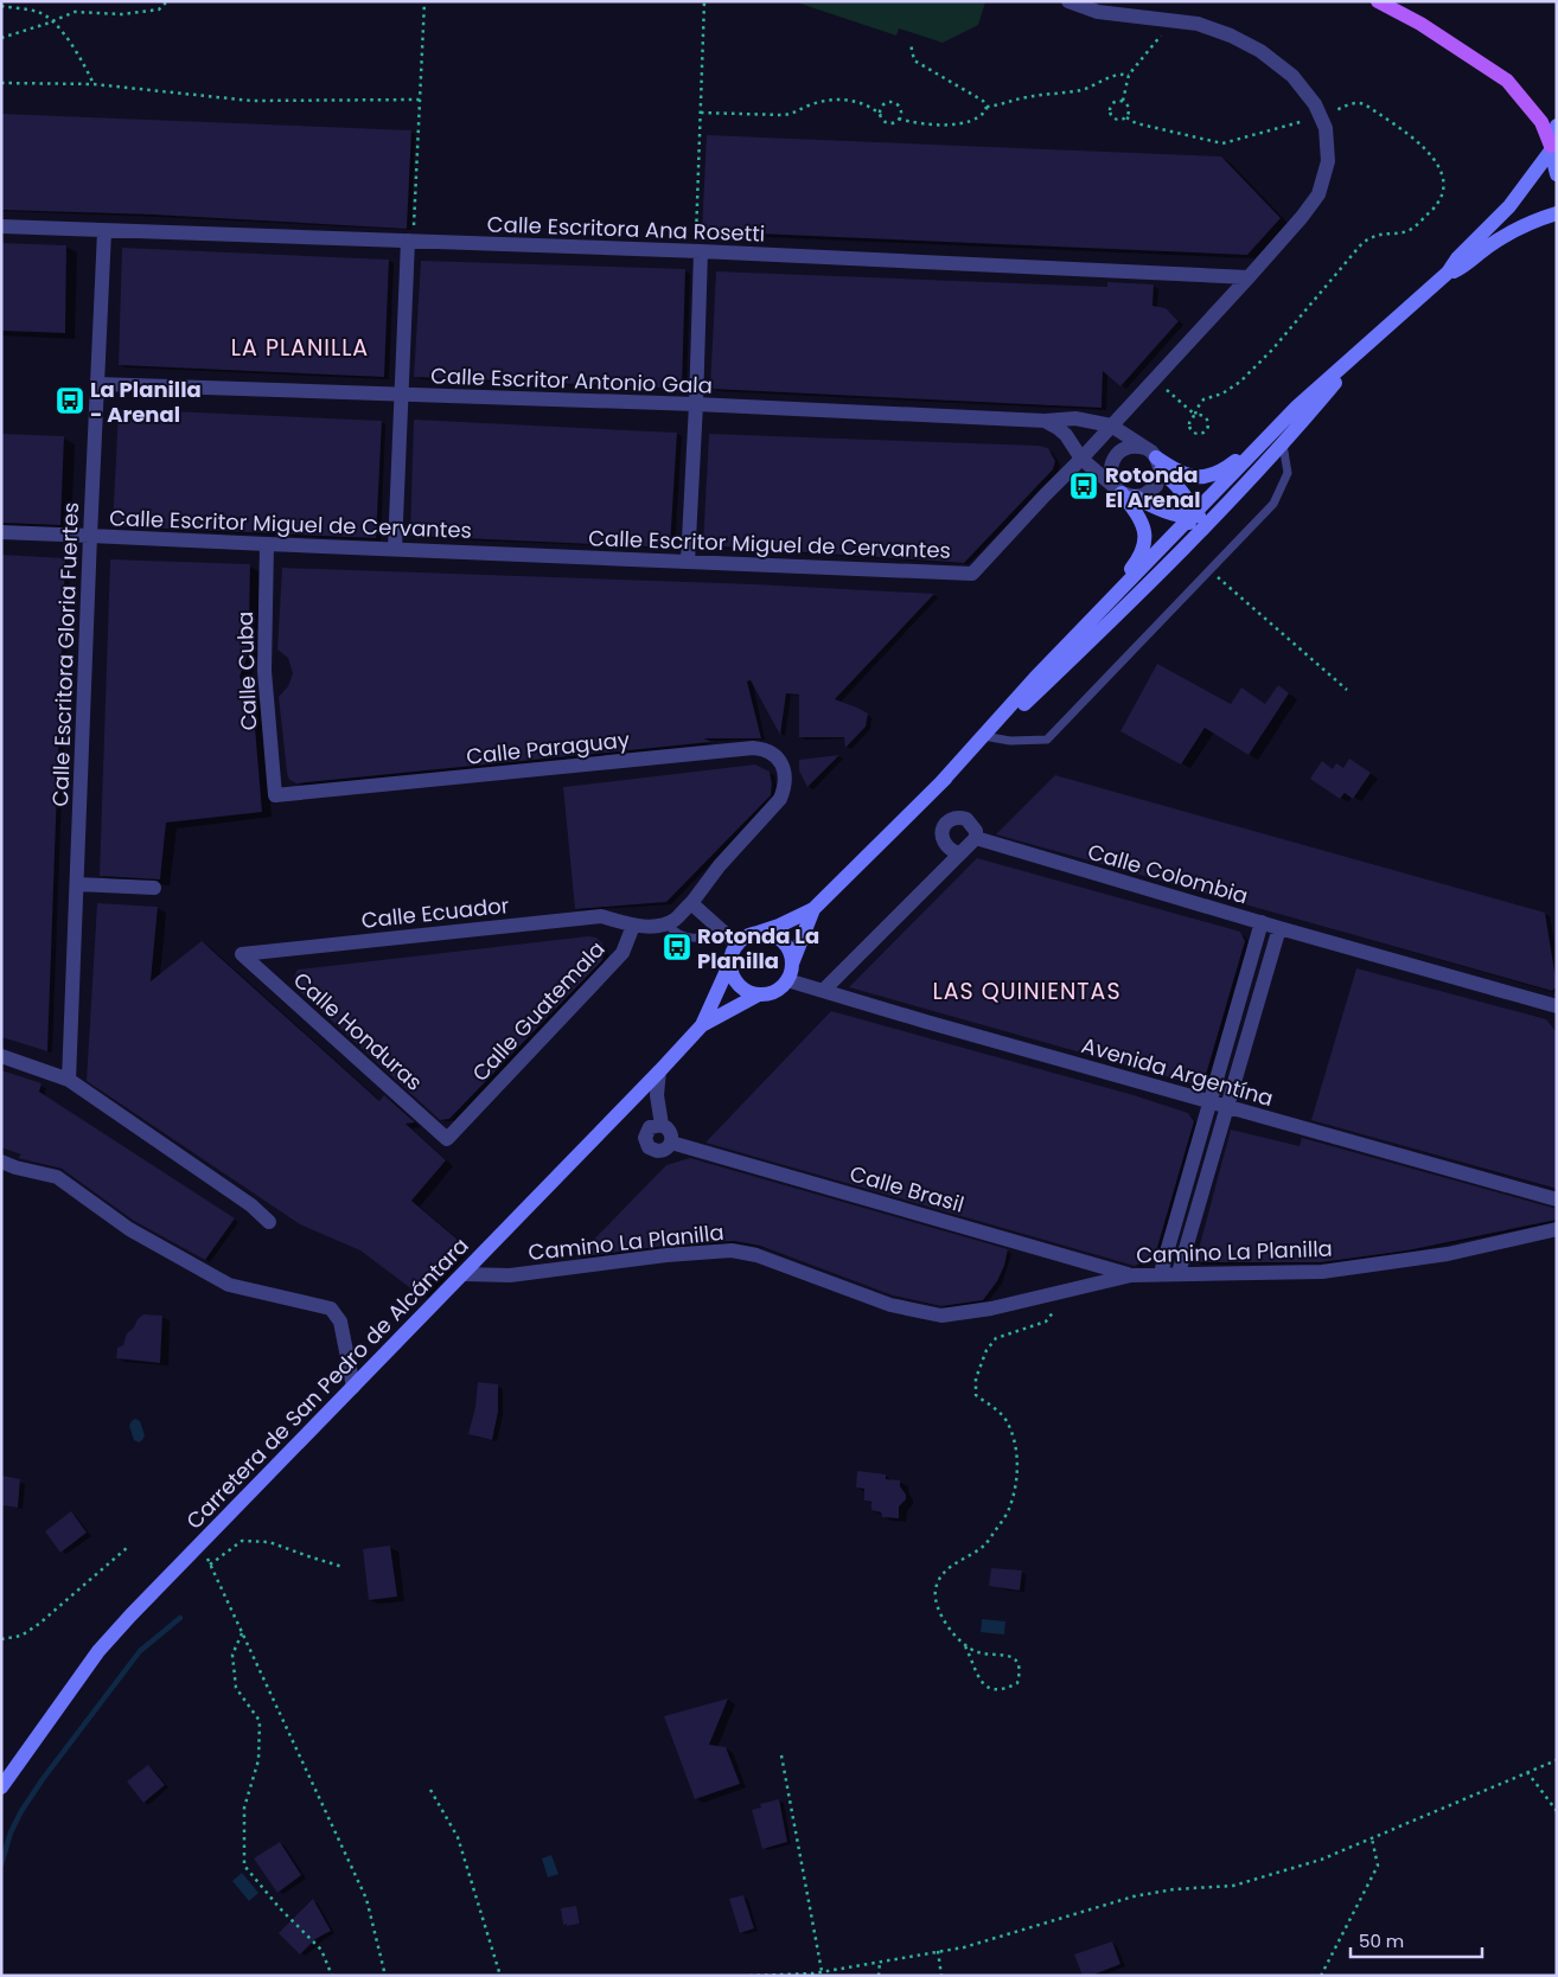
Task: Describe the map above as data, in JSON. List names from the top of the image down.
{
  "streets": {
    "main road": ["Carretera de San Pedro de Alcántara"],
    "street": [
      "Calle Escritora Ana Rosetti",
      "Calle Escritor Antonio Gala",
      "Calle Escritor Miguel de Cervantes",
      "Calle Escritora Gloria Fuertes",
      "Calle Cuba",
      "Calle Paraguay",
      "Calle Colombia",
      "Calle Ecuador",
      "Calle Guatemala",
      "Calle Honduras",
      "Avenida Argentína",
      "Calle Brasil",
      "Camino La Planilla"
    ]
  },
  "crossings": [
    ["Calle Escritora Ana Rosetti", "Calle Escritor Miguel de Cervantes"],
    ["Calle Escritora Ana Rosetti", "Calle Escritora Gloria Fuertes"],
    ["Calle Escritor Antonio Gala", "Calle Escritor Miguel de Cervantes"],
    ["Calle Escritor Antonio Gala", "Calle Escritora Gloria Fuertes"],
    ["Calle Escritor Miguel de Cervantes", "Calle Escritora Gloria Fuertes"],
    ["Calle Escritor Miguel de Cervantes", "Calle Cuba"],
    ["Calle Cuba", "Calle Paraguay"],
    ["Calle Ecuador", "Calle Guatemala"],
    ["Calle Ecuador", "Calle Honduras"],
    ["Calle Guatemala", "Calle Honduras"],
    ["Avenida Argentína", "Carretera de San Pedro de Alcántara"],
    ["Calle Brasil", "Camino La Planilla"],
    ["Camino La Planilla", "Carretera de San Pedro de Alcántara"]
  ],
  "districts": ["LA PLANILLA", "LAS QUINIENTAS"],
  "places": {
    "bus stop": ["La Planilla - Arenal", "Rotonda El Arenal", "Rotonda La Planilla"]
  },
  "scale_bar": "50 m"
}
